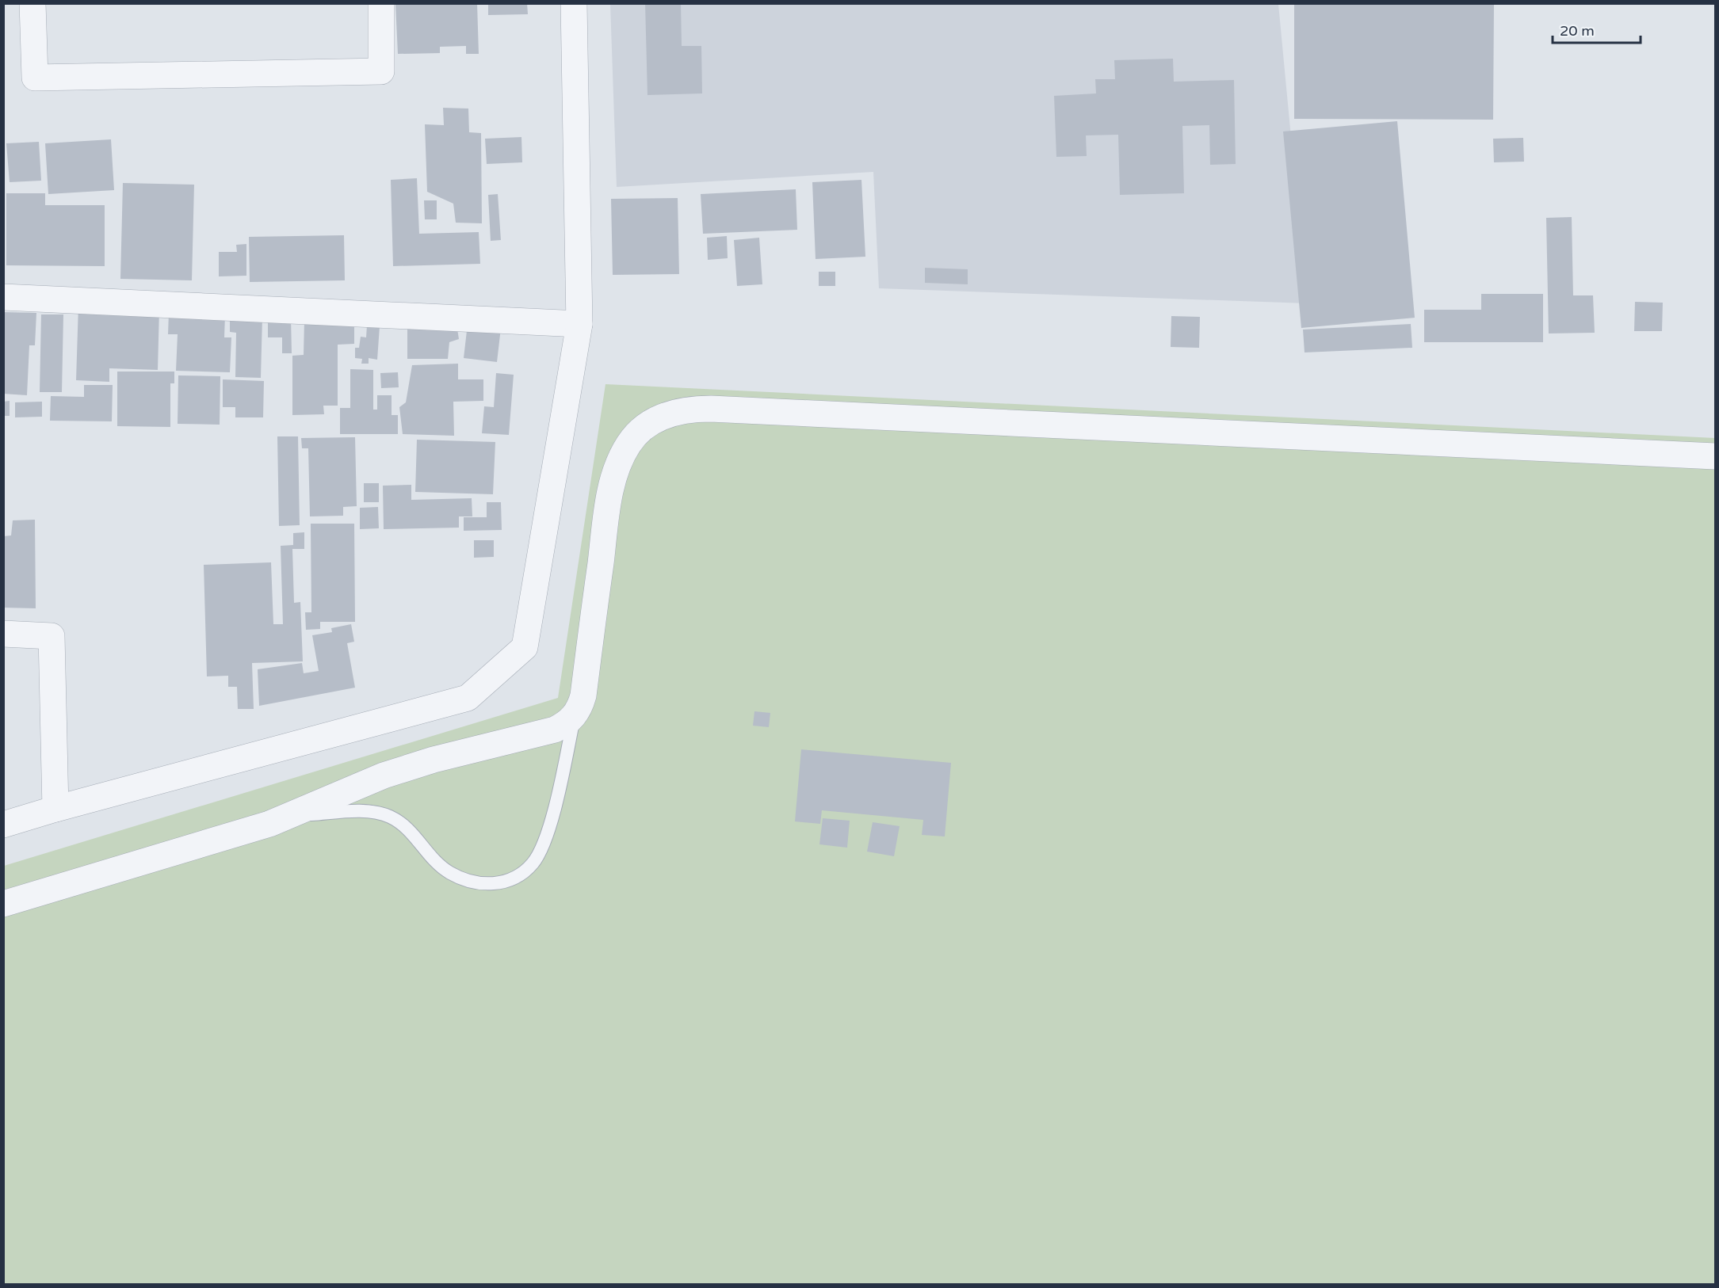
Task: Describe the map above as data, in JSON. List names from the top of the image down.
{
  "scale_bar": "20 m"
}
